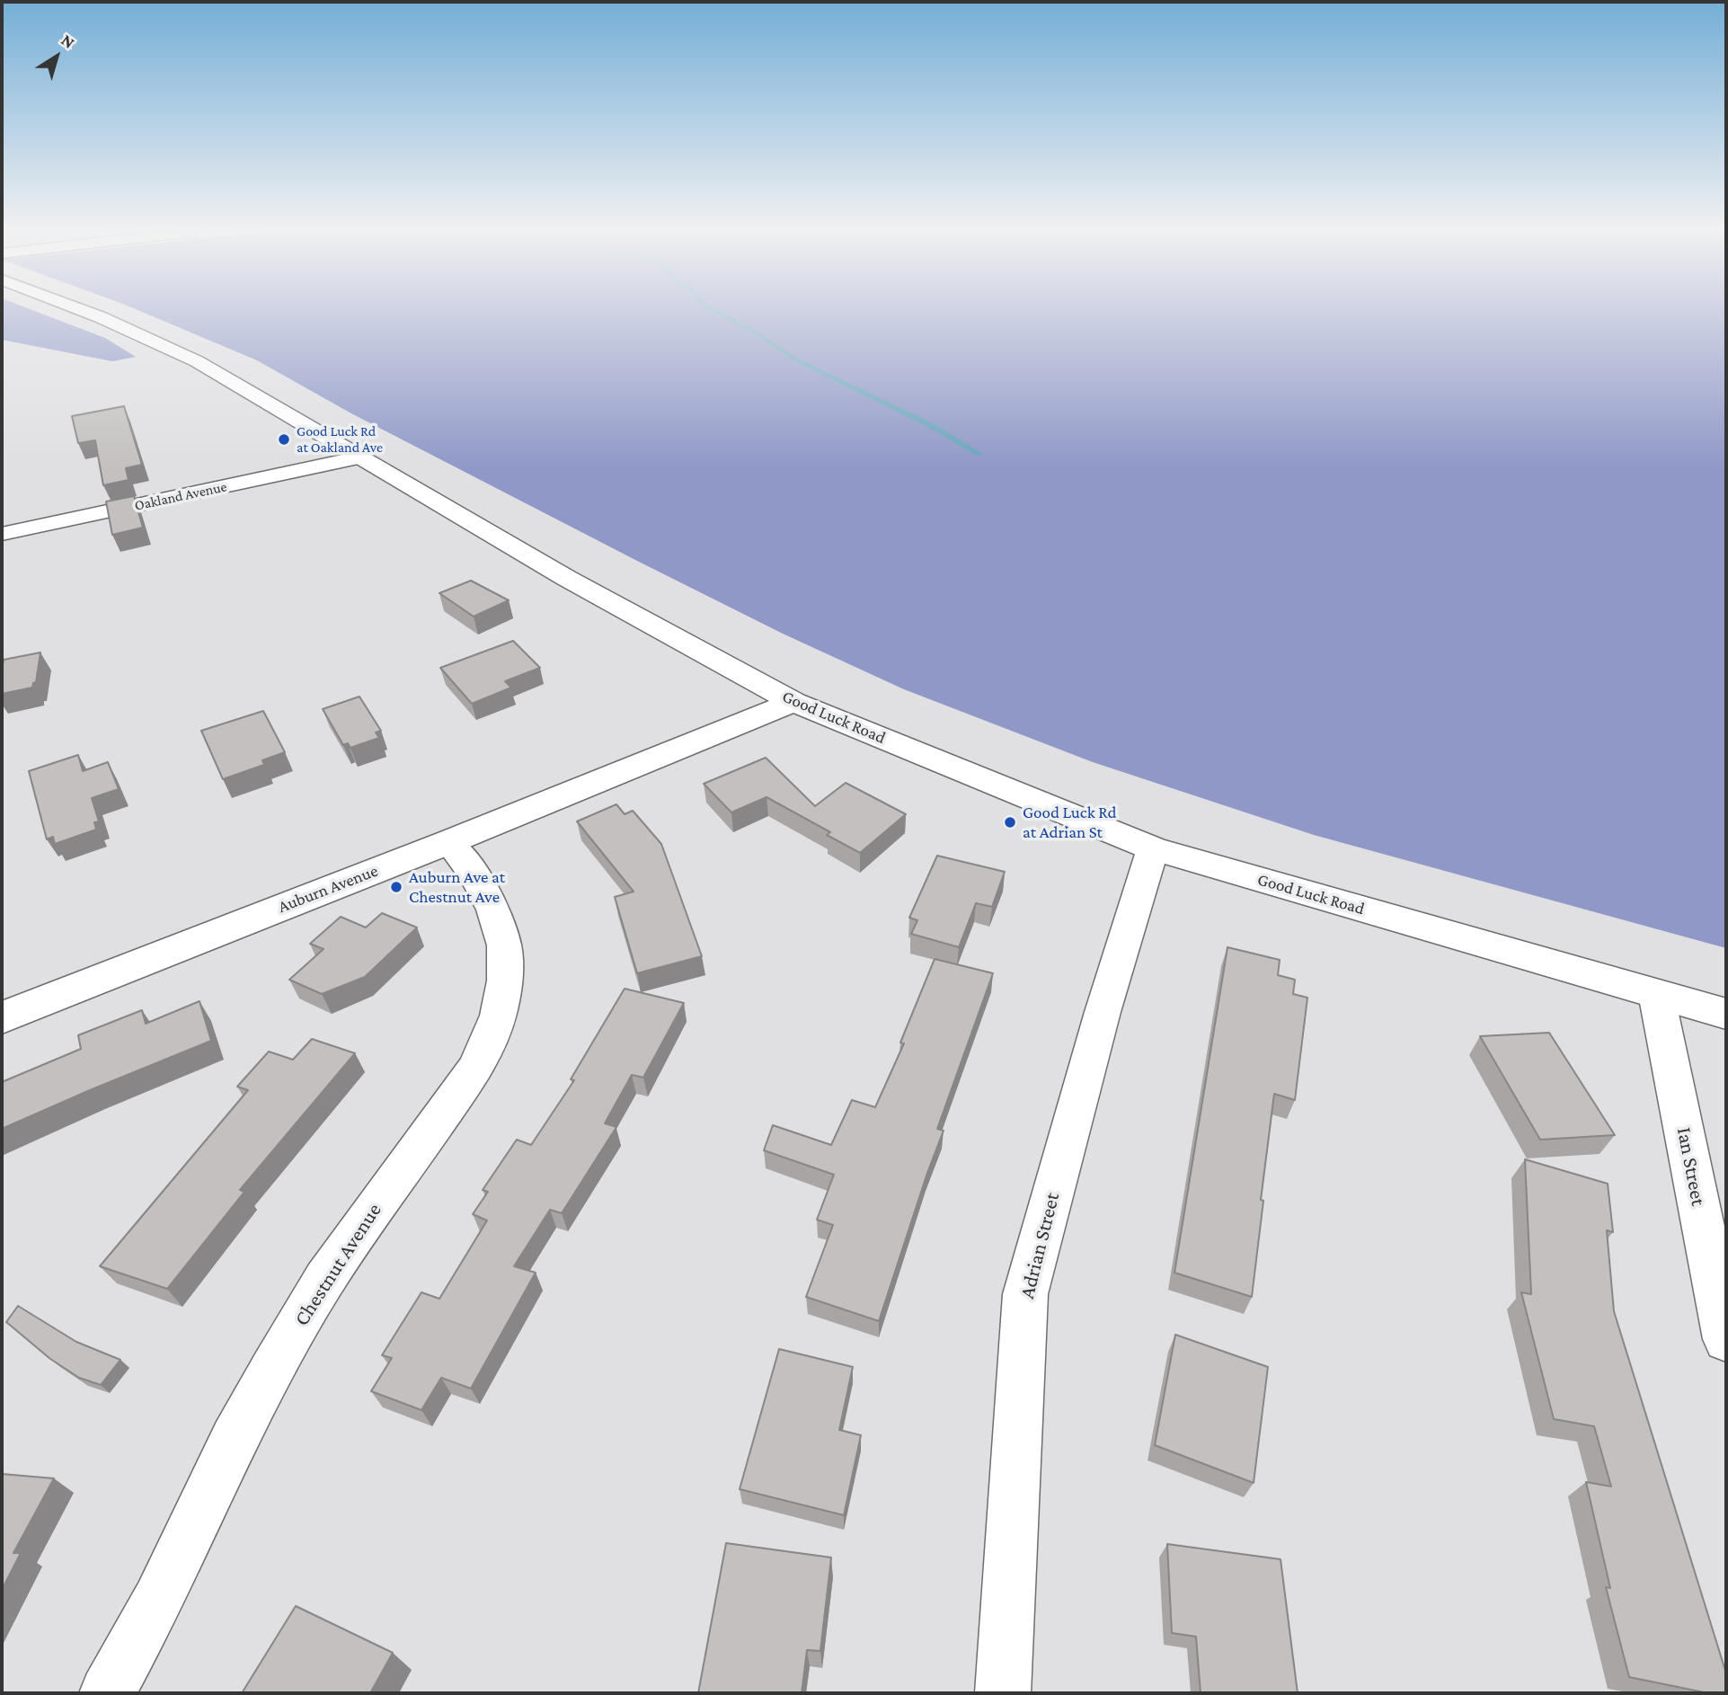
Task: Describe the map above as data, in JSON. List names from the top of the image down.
{
  "streets": {
    "main road": ["Good Luck Road", "Auburn Avenue"],
    "street": [
      "Oakland Avenue",
      "Ian Street",
      "Adrian Street",
      "Chestnut Avenue"
    ]
  },
  "crossings": [
    ["Oakland Avenue", "Good Luck Road"],
    ["Good Luck Road", "Auburn Avenue"],
    ["Good Luck Road", "Ian Street"],
    ["Good Luck Road", "Adrian Street"],
    ["Auburn Avenue", "Chestnut Avenue"]
  ],
  "places": ["Good Luck Rd at Oakland Ave", "Good Luck Rd at Adrian St", "Auburn Ave at Chestnut Ave"],
  "north": "top right"
}
